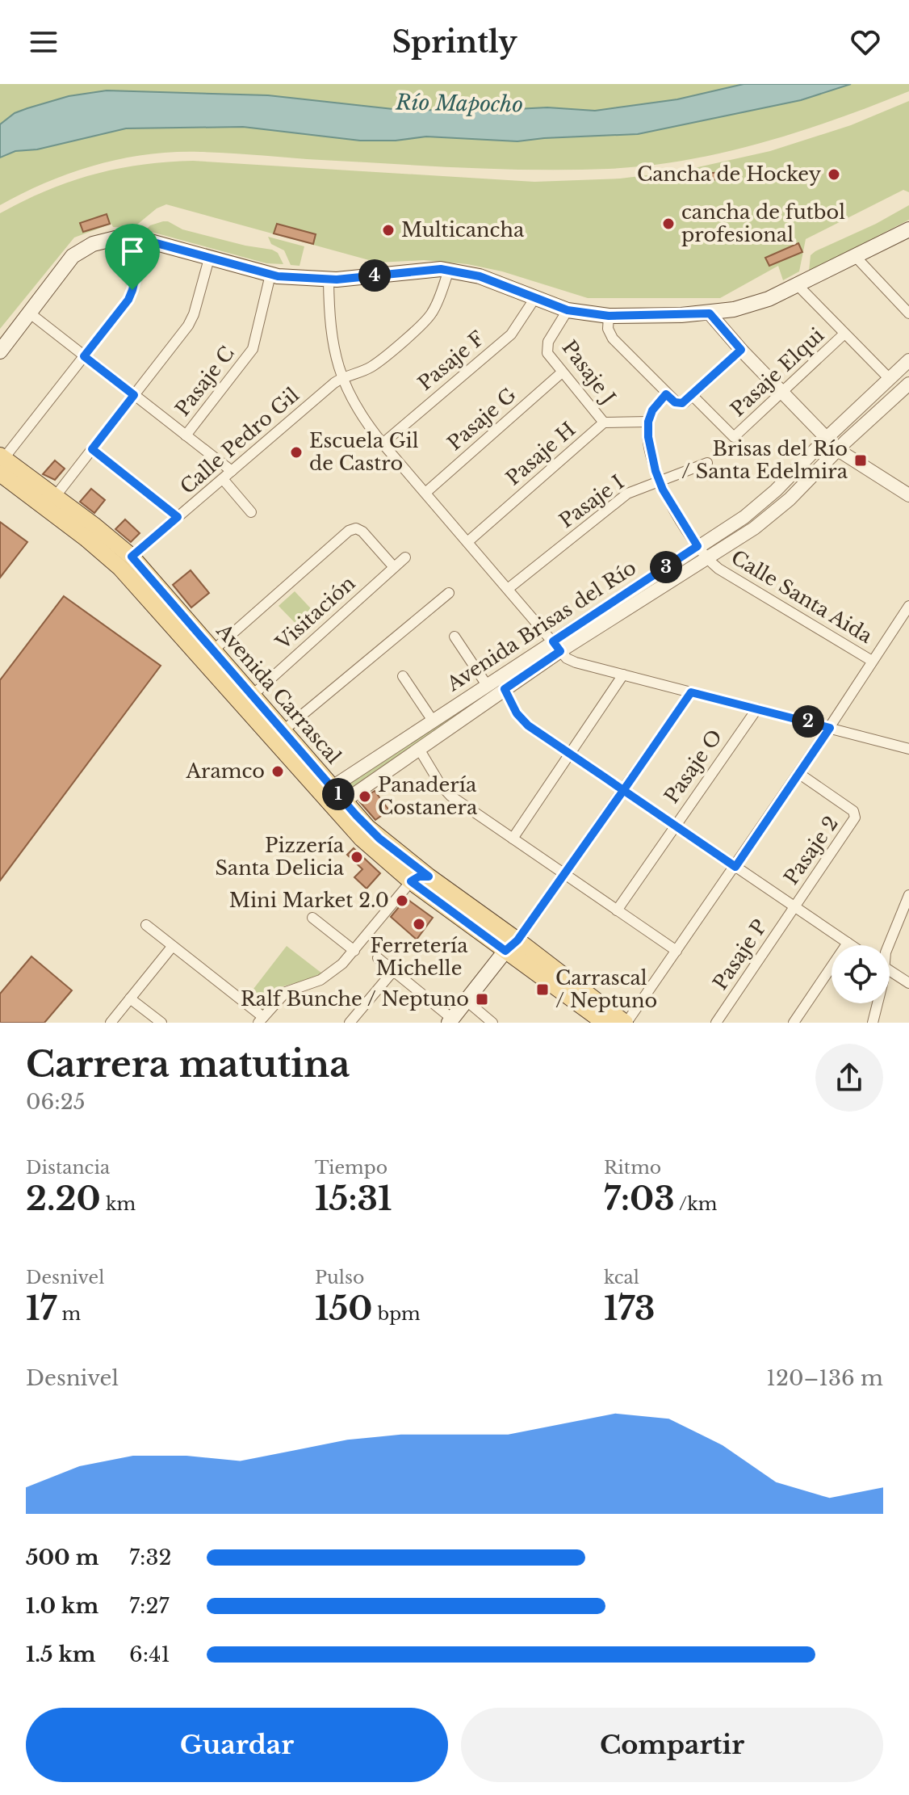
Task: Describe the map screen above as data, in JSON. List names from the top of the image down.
{
  "streets": {
    "main road": ["Avenida Carrascal"],
    "street": [
      "Pasaje F",
      "Pasaje J",
      "Pasaje Elqui",
      "Pasaje C",
      "Pasaje G",
      "Calle Pedro Gil",
      "Pasaje H",
      "Pasaje I",
      "Calle Santa Aida",
      "Visitación",
      "Avenida Brisas del Río",
      "Pasaje O",
      "Pasaje 2",
      "Pasaje P"
    ]
  },
  "crossings": [
    ["Pasaje J", "Pasaje G"],
    ["Pasaje J", "Pasaje H"],
    ["Calle Pedro Gil", "Avenida Carrascal"],
    ["Pasaje H", "Calle Santa Aida"],
    ["Pasaje I", "Calle Santa Aida"],
    ["Calle Santa Aida", "Avenida Brisas del Río"],
    ["Visitación", "Avenida Carrascal"],
    ["Avenida Brisas del Río", "Avenida Carrascal"],
    ["Pasaje 2", "Pasaje P"]
  ],
  "water": ["Río Mapocho"],
  "places": {
    "other": [
      "Cancha de Hockey",
      "cancha de futbol profesional",
      "Multicancha",
      "Escuela Gil de Castro",
      "Aramco",
      "Panadería Costanera",
      "Pizzería Santa Delicia",
      "Mini Market 2.0",
      "Ferretería Michelle"
    ],
    "transit": ["Brisas del Río / Santa Edelmira", "Carrascal / Neptuno", "Ralf Bunche / Neptuno"]
  },
  "page": {
    "header": "Sprintly",
    "pins": [
      "4",
      "3",
      "2",
      "1"
    ],
    "heading": ["Carrera matutina", "06:25"],
    "stats": [
      ["Distancia", "2.20 km"],
      ["Tiempo", "15:31"],
      ["Ritmo", "7:03 /km"],
      ["Desnivel", "17 m"],
      ["Pulso", "150 bpm"],
      ["kcal", "173"]
    ],
    "chart": ["Desnivel", "120–136 m"],
    "list": [
      {
        "name": "500 m",
        "note": "7:32"
      },
      {
        "name": "1.0 km",
        "note": "7:27"
      },
      {
        "name": "1.5 km",
        "note": "6:41"
      }
    ],
    "buttons": ["Guardar", "Compartir"]
  }
}
